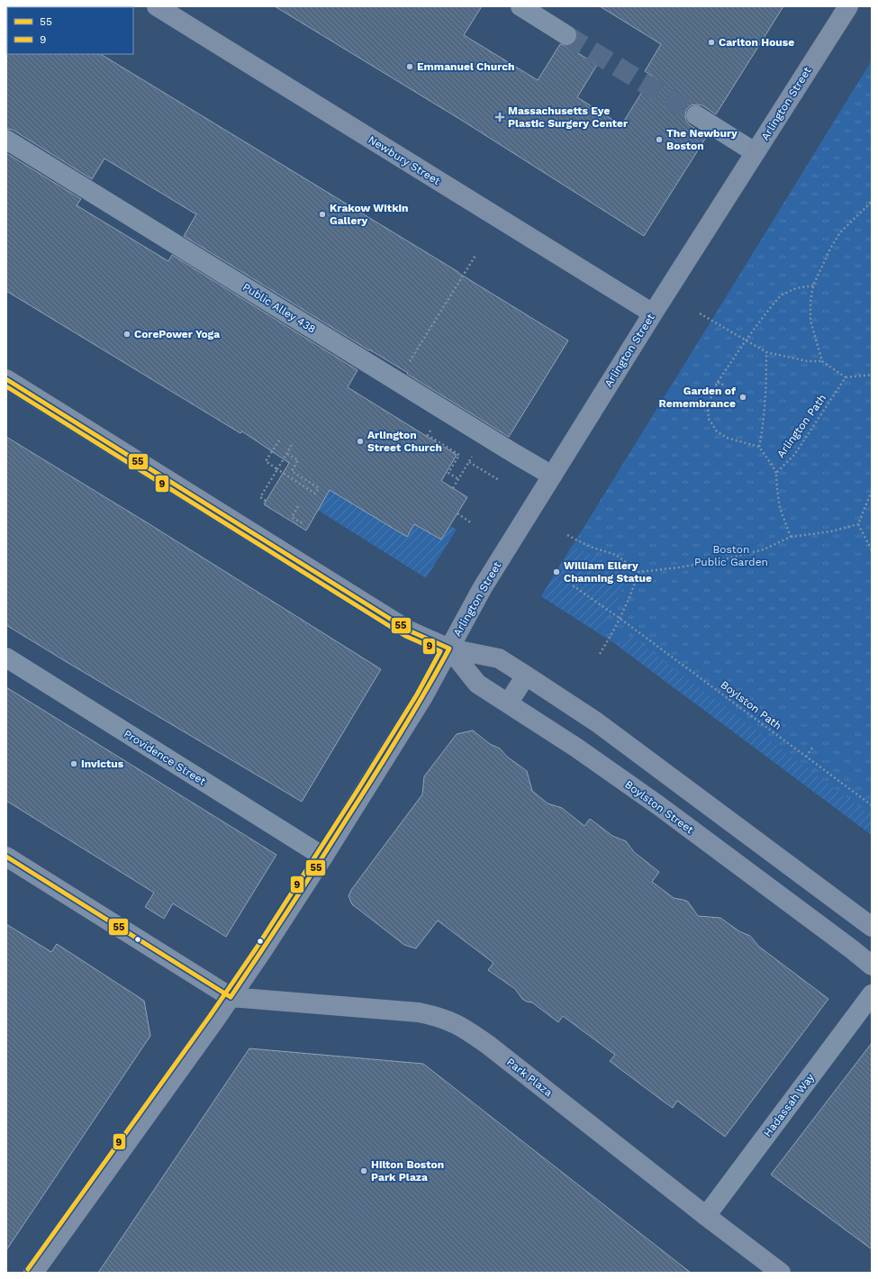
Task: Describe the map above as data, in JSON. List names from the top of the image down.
{
  "streets": {
    "main road": [
      "Arlington Street",
      "Newbury Street",
      "Boylston Street",
      "Park Plaza"
    ],
    "street": ["Public Alley 438", "Providence Street", "Hadassah Way"],
    "path": ["Arlington Path", "Boylston Path"]
  },
  "crossings": [
    ["Arlington Street", "Newbury Street"],
    ["Arlington Street", "Public Alley 438"],
    ["Arlington Street", "Providence Street"],
    ["Arlington Street", "Boylston Street"],
    ["Arlington Street", "Park Plaza"],
    ["Park Plaza", "Hadassah Way"]
  ],
  "parks": ["Boston Public Garden"],
  "places": {
    "other": [
      "Carlton House",
      "Emmanuel Church",
      "The Newbury Boston",
      "Krakow Witkin Gallery",
      "CorePower Yoga",
      "Garden of Remembrance",
      "Arlington Street Church",
      "William Ellery Channing Statue",
      "Invictus",
      "Hilton Boston Park Plaza"
    ],
    "health": ["Massachusetts Eye Plastic Surgery Center"]
  },
  "lines": ["transit line 55", "transit line 9"],
  "legend": ["55", "9"]
}
